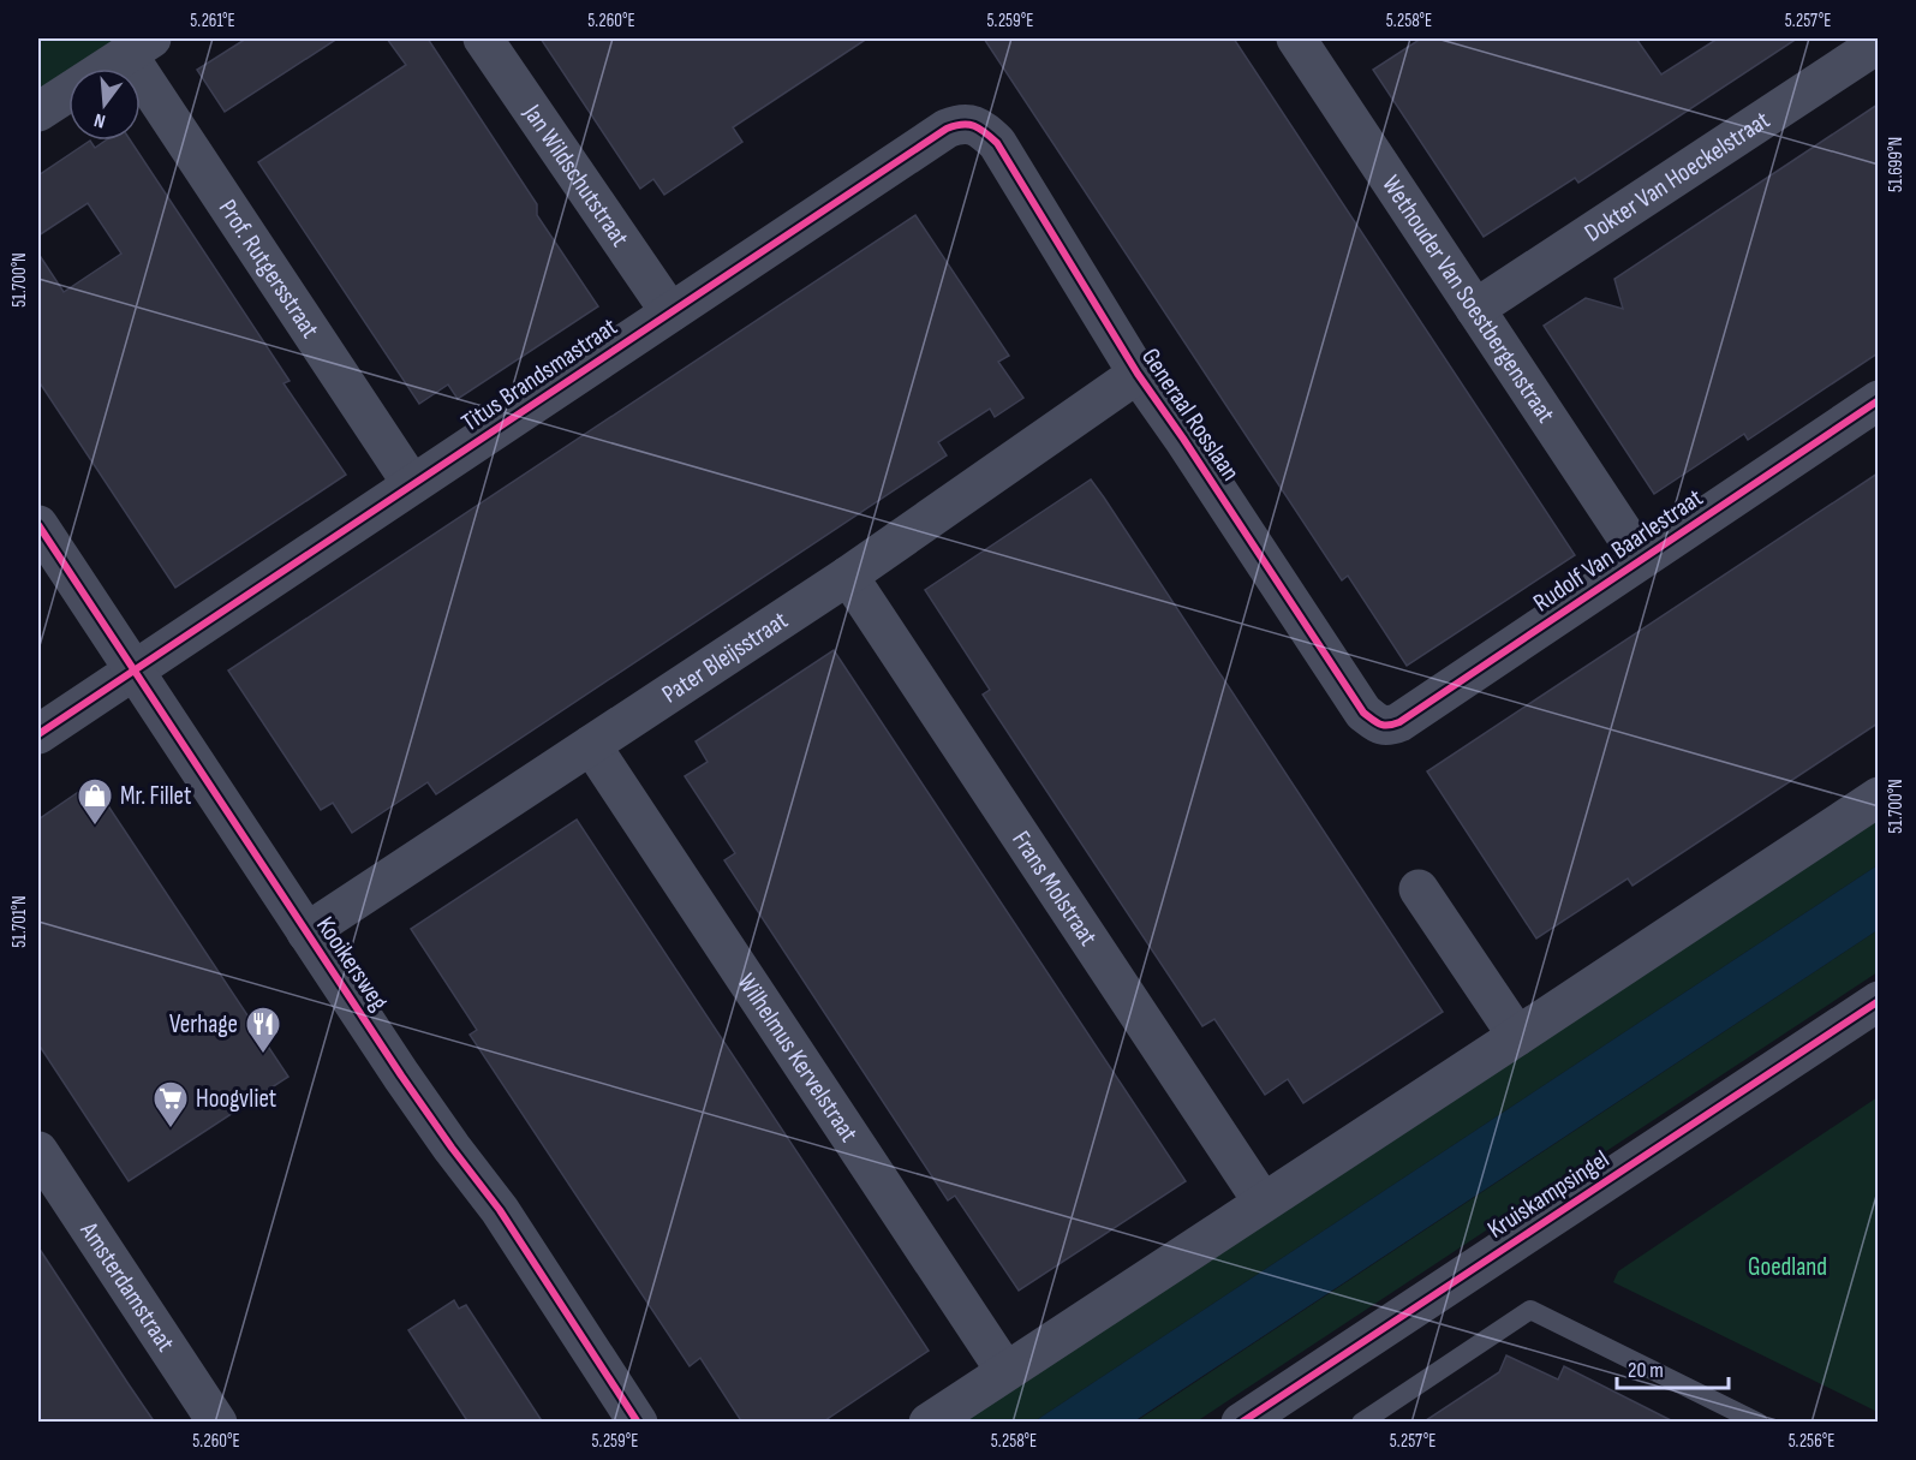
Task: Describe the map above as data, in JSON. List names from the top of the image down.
{
  "streets": {
    "street": [
      "Jan Wildschutstraat",
      "Dokter Van Hoeckelstraat",
      "Prof. Rutgersstraat",
      "Wethouder Van Soestbergenstraat",
      "Titus Brandsmastraat",
      "Generaal Rosslaan",
      "Rudolf Van Baarlestraat",
      "Pater Bleijsstraat",
      "Frans Molstraat",
      "Kooikersweg",
      "Wilhelmus Kervelstraat",
      "Kruiskampsingel",
      "Amsterdamstraat"
    ]
  },
  "crossings": [
    ["Jan Wildschutstraat", "Titus Brandsmastraat"],
    ["Dokter Van Hoeckelstraat", "Wethouder Van Soestbergenstraat"],
    ["Prof. Rutgersstraat", "Titus Brandsmastraat"],
    ["Wethouder Van Soestbergenstraat", "Rudolf Van Baarlestraat"],
    ["Titus Brandsmastraat", "Generaal Rosslaan"],
    ["Titus Brandsmastraat", "Kooikersweg"],
    ["Generaal Rosslaan", "Rudolf Van Baarlestraat"],
    ["Generaal Rosslaan", "Pater Bleijsstraat"],
    ["Pater Bleijsstraat", "Frans Molstraat"],
    ["Pater Bleijsstraat", "Kooikersweg"],
    ["Pater Bleijsstraat", "Wilhelmus Kervelstraat"]
  ],
  "parks": ["Goedland"],
  "places": {
    "shop": ["Mr. Fillet"],
    "restaurant": ["Verhage"],
    "supermarket": ["Hoogvliet"]
  },
  "scale_bar": "20 m",
  "north": "bottom",
  "coordinates": [
    "5.261°E",
    "5.260°E",
    "5.259°E",
    "5.258°E",
    "5.257°E",
    "51.699°N",
    "51.700°N",
    "51.701°N",
    "5.256°E"
  ]
}
